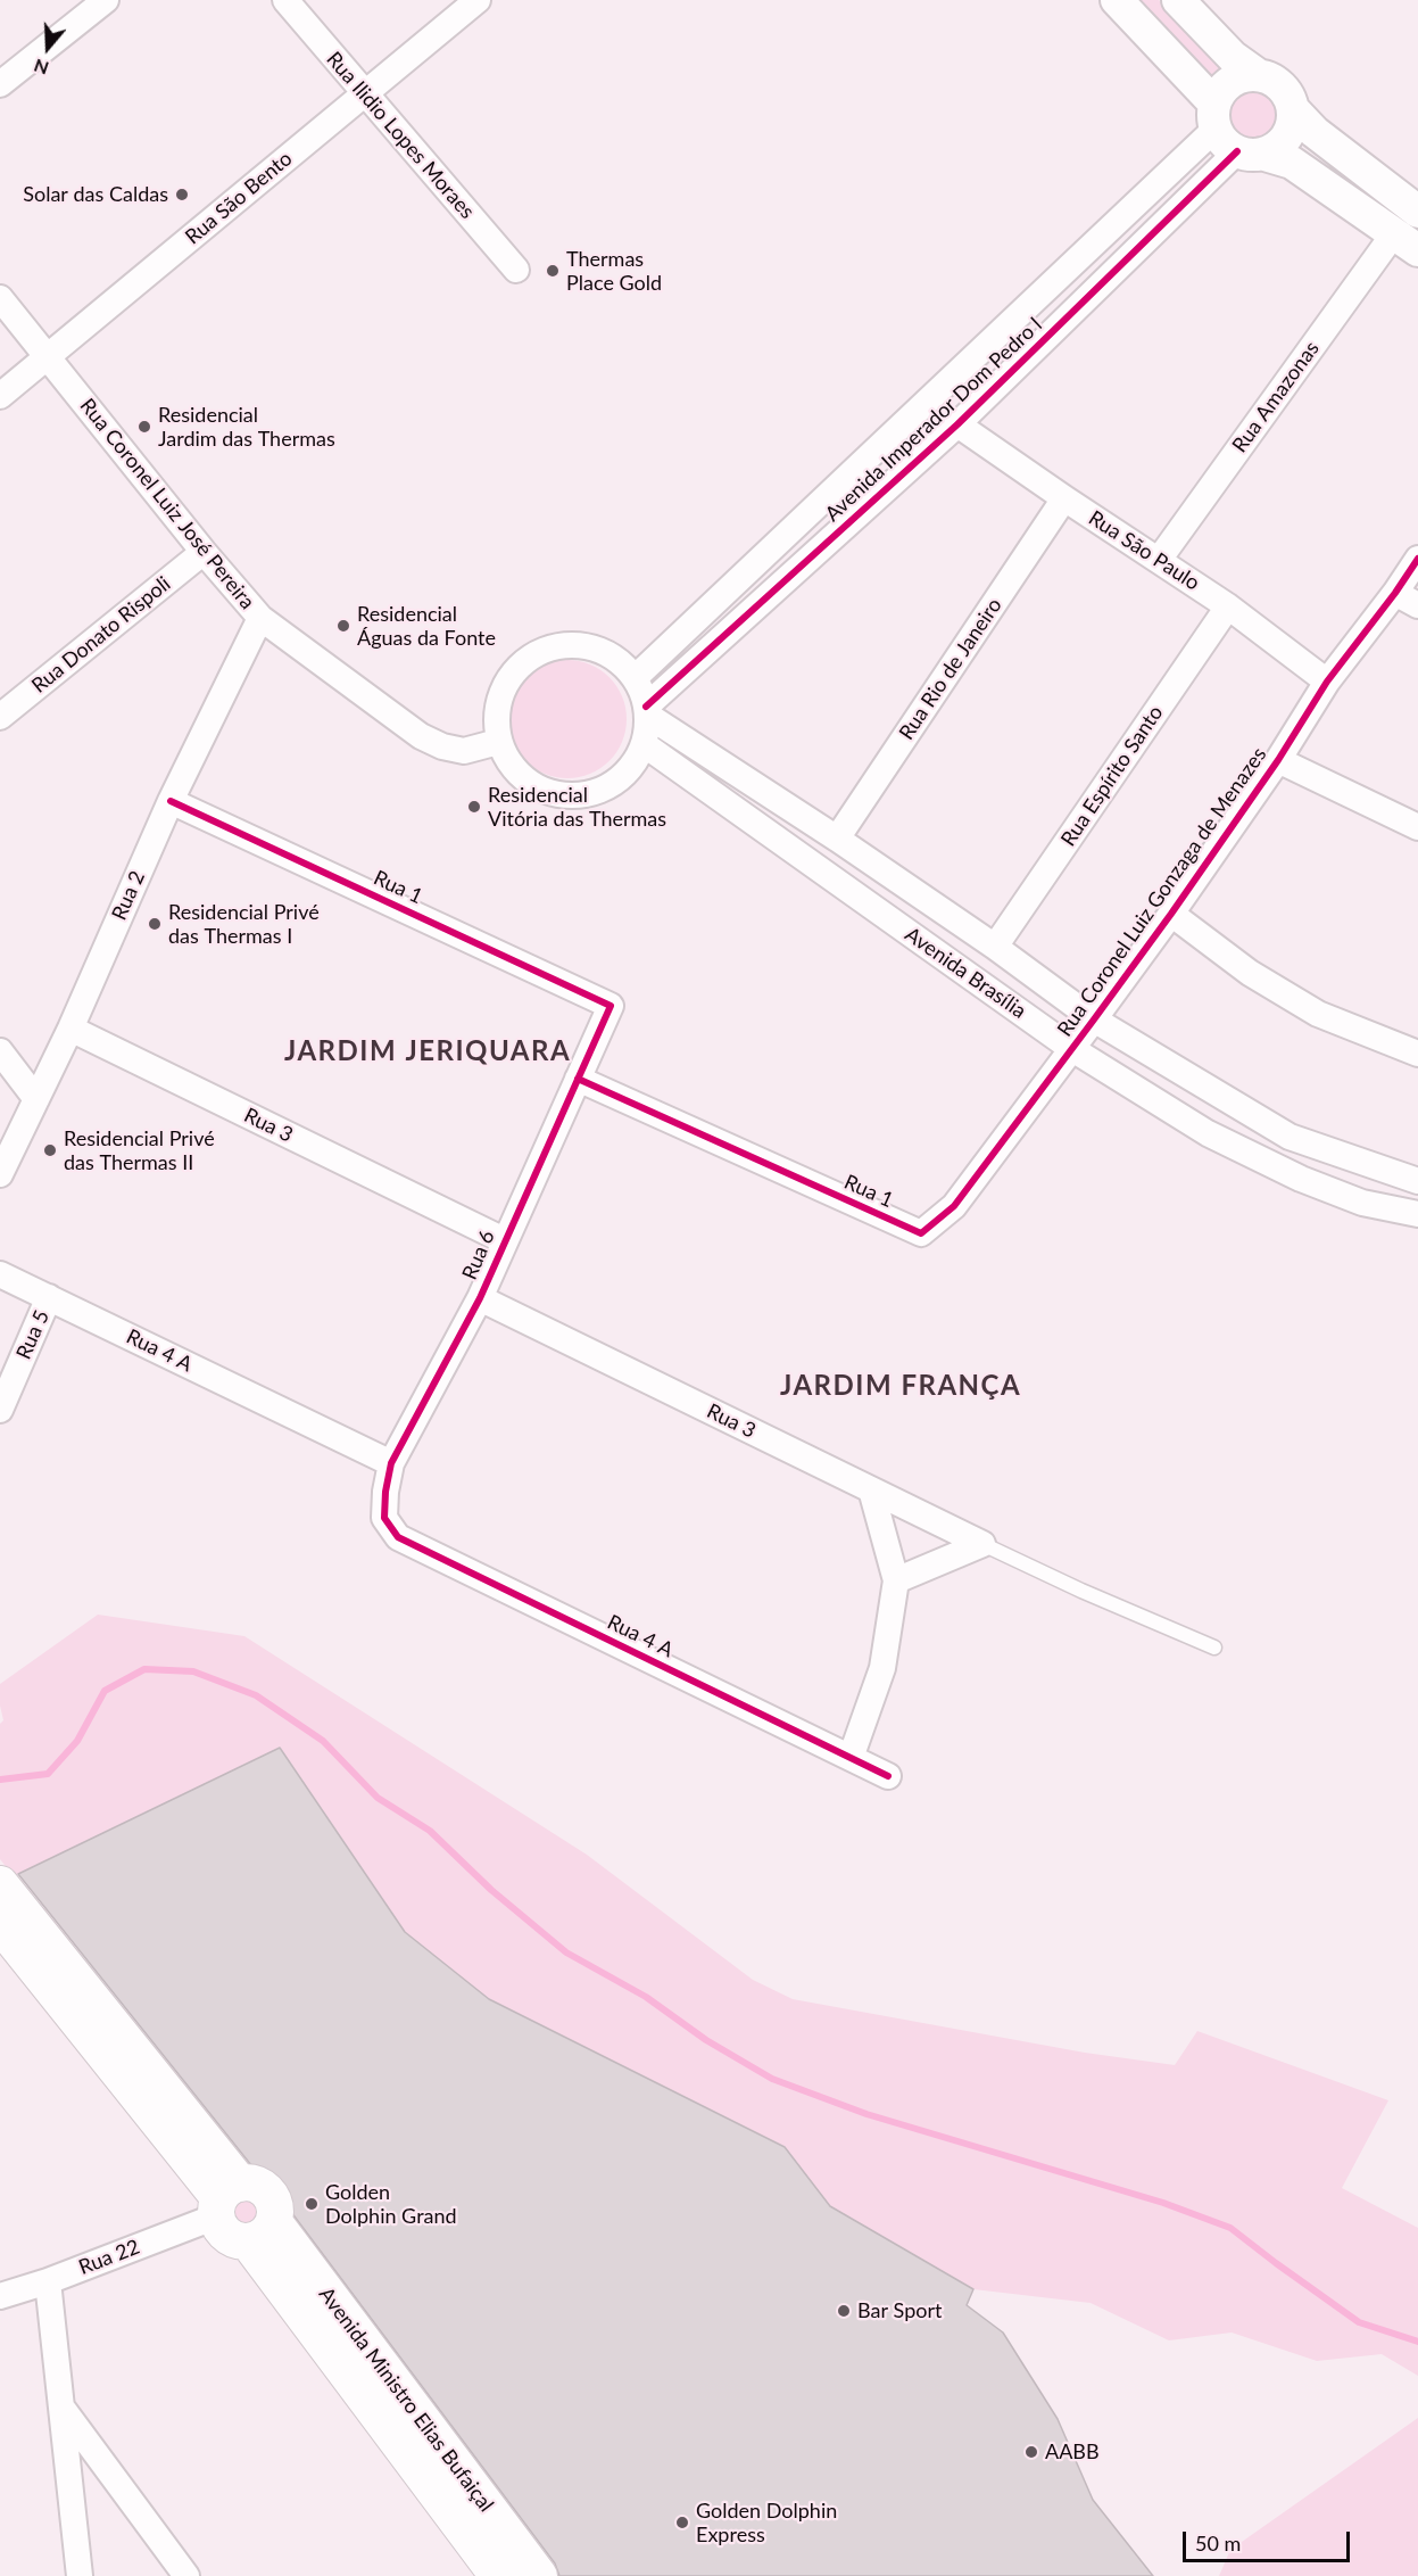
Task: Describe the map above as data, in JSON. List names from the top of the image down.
{
  "streets": {
    "main road": ["Avenida Ministro Elias Bufaiçal"],
    "street": [
      "Rua Ilidio Lopes Moraes",
      "Rua São Bento",
      "Rua Amazonas",
      "Avenida Imperador Dom Pedro l",
      "Rua Coronel Luiz José Pereira",
      "Rua São Paulo",
      "Rua Donato Rispoli",
      "Rua Rio de Janeiro",
      "Rua Espírito Santo",
      "Rua 1",
      "Rua Coronel Luiz Gonzaga de Menazes",
      "Rua 2",
      "Avenida Brasília",
      "Rua 3",
      "Rua 6",
      "Rua 5",
      "Rua 4 A",
      "Rua 22"
    ]
  },
  "crossings": [
    ["Rua Ilidio Lopes Moraes", "Rua São Bento"],
    ["Rua São Bento", "Rua Coronel Luiz José Pereira"],
    ["Rua Amazonas", "Rua São Paulo"],
    ["Avenida Imperador Dom Pedro l", "Rua Coronel Luiz José Pereira"],
    ["Avenida Imperador Dom Pedro l", "Rua São Paulo"],
    ["Avenida Imperador Dom Pedro l", "Avenida Brasília"],
    ["Rua Coronel Luiz José Pereira", "Rua Donato Rispoli"],
    ["Rua Coronel Luiz José Pereira", "Rua 2"],
    ["Rua Coronel Luiz José Pereira", "Avenida Brasília"],
    ["Rua São Paulo", "Rua Rio de Janeiro"],
    ["Rua São Paulo", "Rua Espírito Santo"],
    ["Rua São Paulo", "Rua Coronel Luiz Gonzaga de Menazes"],
    ["Rua Rio de Janeiro", "Avenida Brasília"],
    ["Rua Espírito Santo", "Avenida Brasília"],
    ["Rua 1", "Rua Coronel Luiz Gonzaga de Menazes"],
    ["Rua 1", "Rua 2"],
    ["Rua 1", "Rua 6"],
    ["Rua Coronel Luiz Gonzaga de Menazes", "Avenida Brasília"],
    ["Rua 2", "Rua 3"],
    ["Rua 3", "Rua 6"],
    ["Rua 6", "Rua 4 A"],
    ["Rua 5", "Rua 4 A"],
    ["Rua 22", "Avenida Ministro Elias Bufaiçal"]
  ],
  "districts": ["JARDIM JERIQUARA", "JARDIM FRANÇA"],
  "places": [
    "Solar das Caldas",
    "Thermas Place Gold",
    "Residencial Jardim das Thermas",
    "Residencial Águas da Fonte",
    "Residencial Vitória das Thermas",
    "Residencial Privé das Thermas I",
    "Residencial Privé das Thermas II",
    "Golden Dolphin Grand",
    "Bar Sport",
    "AABB",
    "Golden Dolphin Express"
  ],
  "scale_bar": "50 m",
  "north": "bottom"
}
